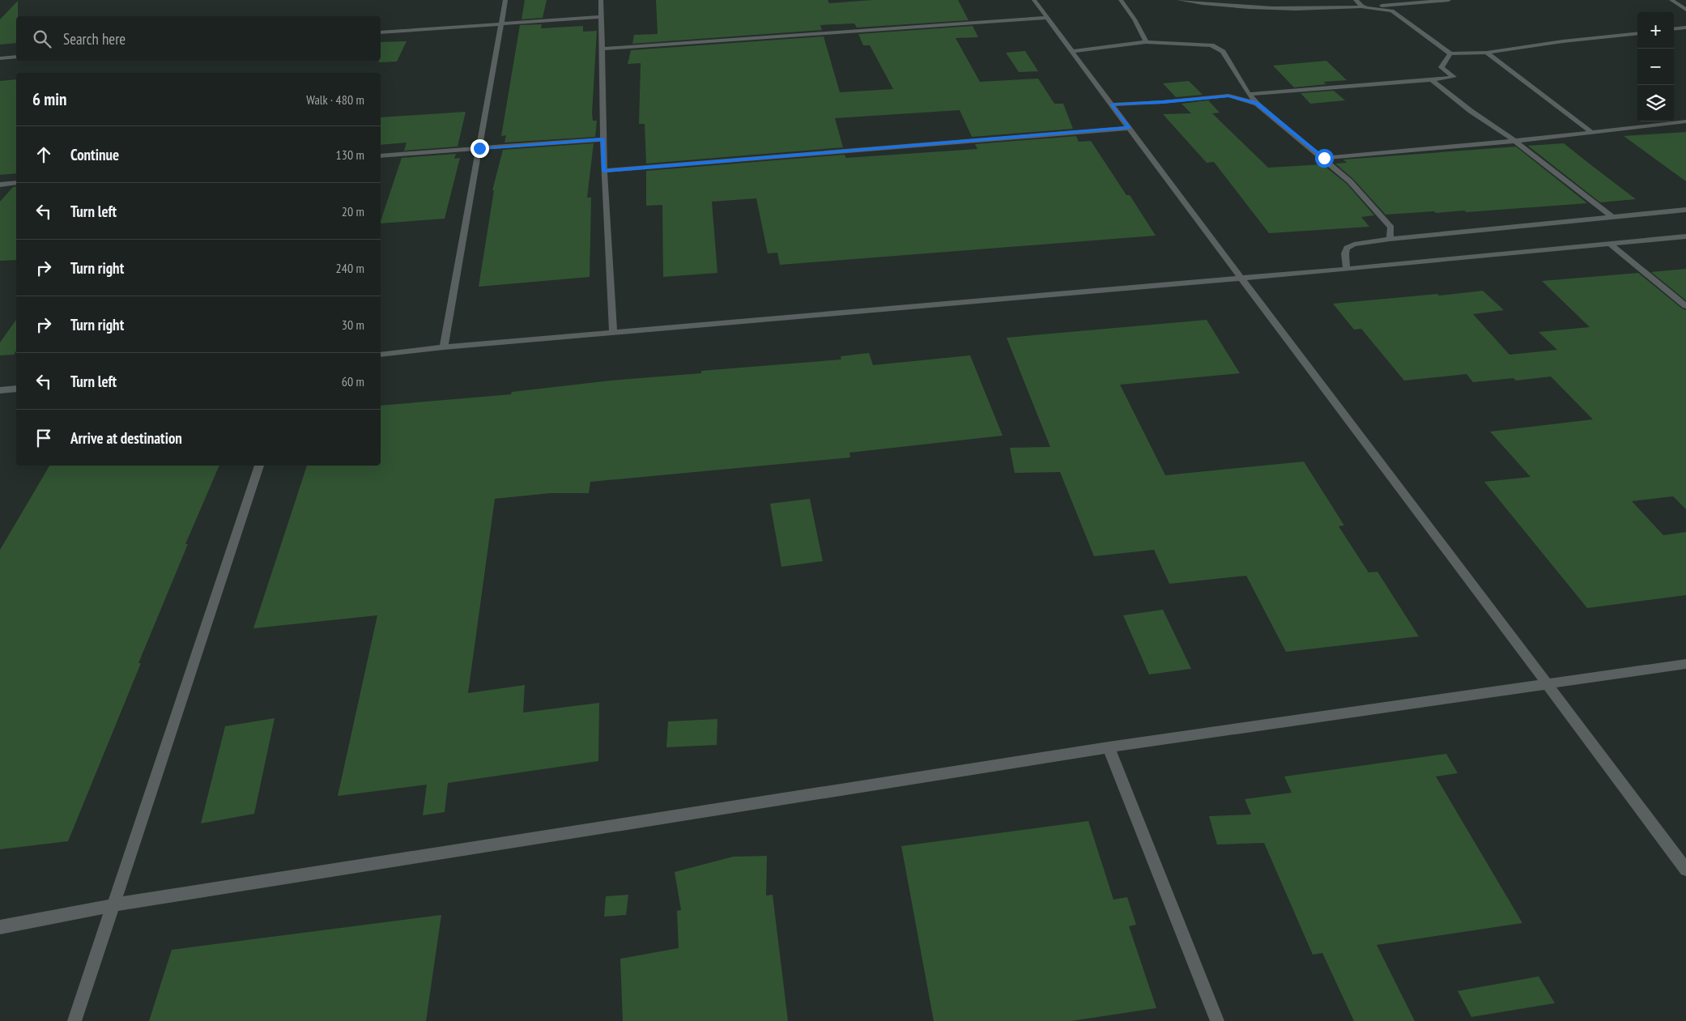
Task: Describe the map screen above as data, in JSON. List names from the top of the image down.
{
  "page": {
    "map_buttons": ["+", "−"],
    "search": "Search here",
    "heading": ["6 min", "Walk · 480 m"],
    "list": [
      ["Continue", "130 m"],
      ["Turn left", "20 m"],
      ["Turn right", "240 m"],
      ["Turn right", "30 m"],
      ["Turn left", "60 m"],
      "Arrive at destination"
    ]
  }
}
